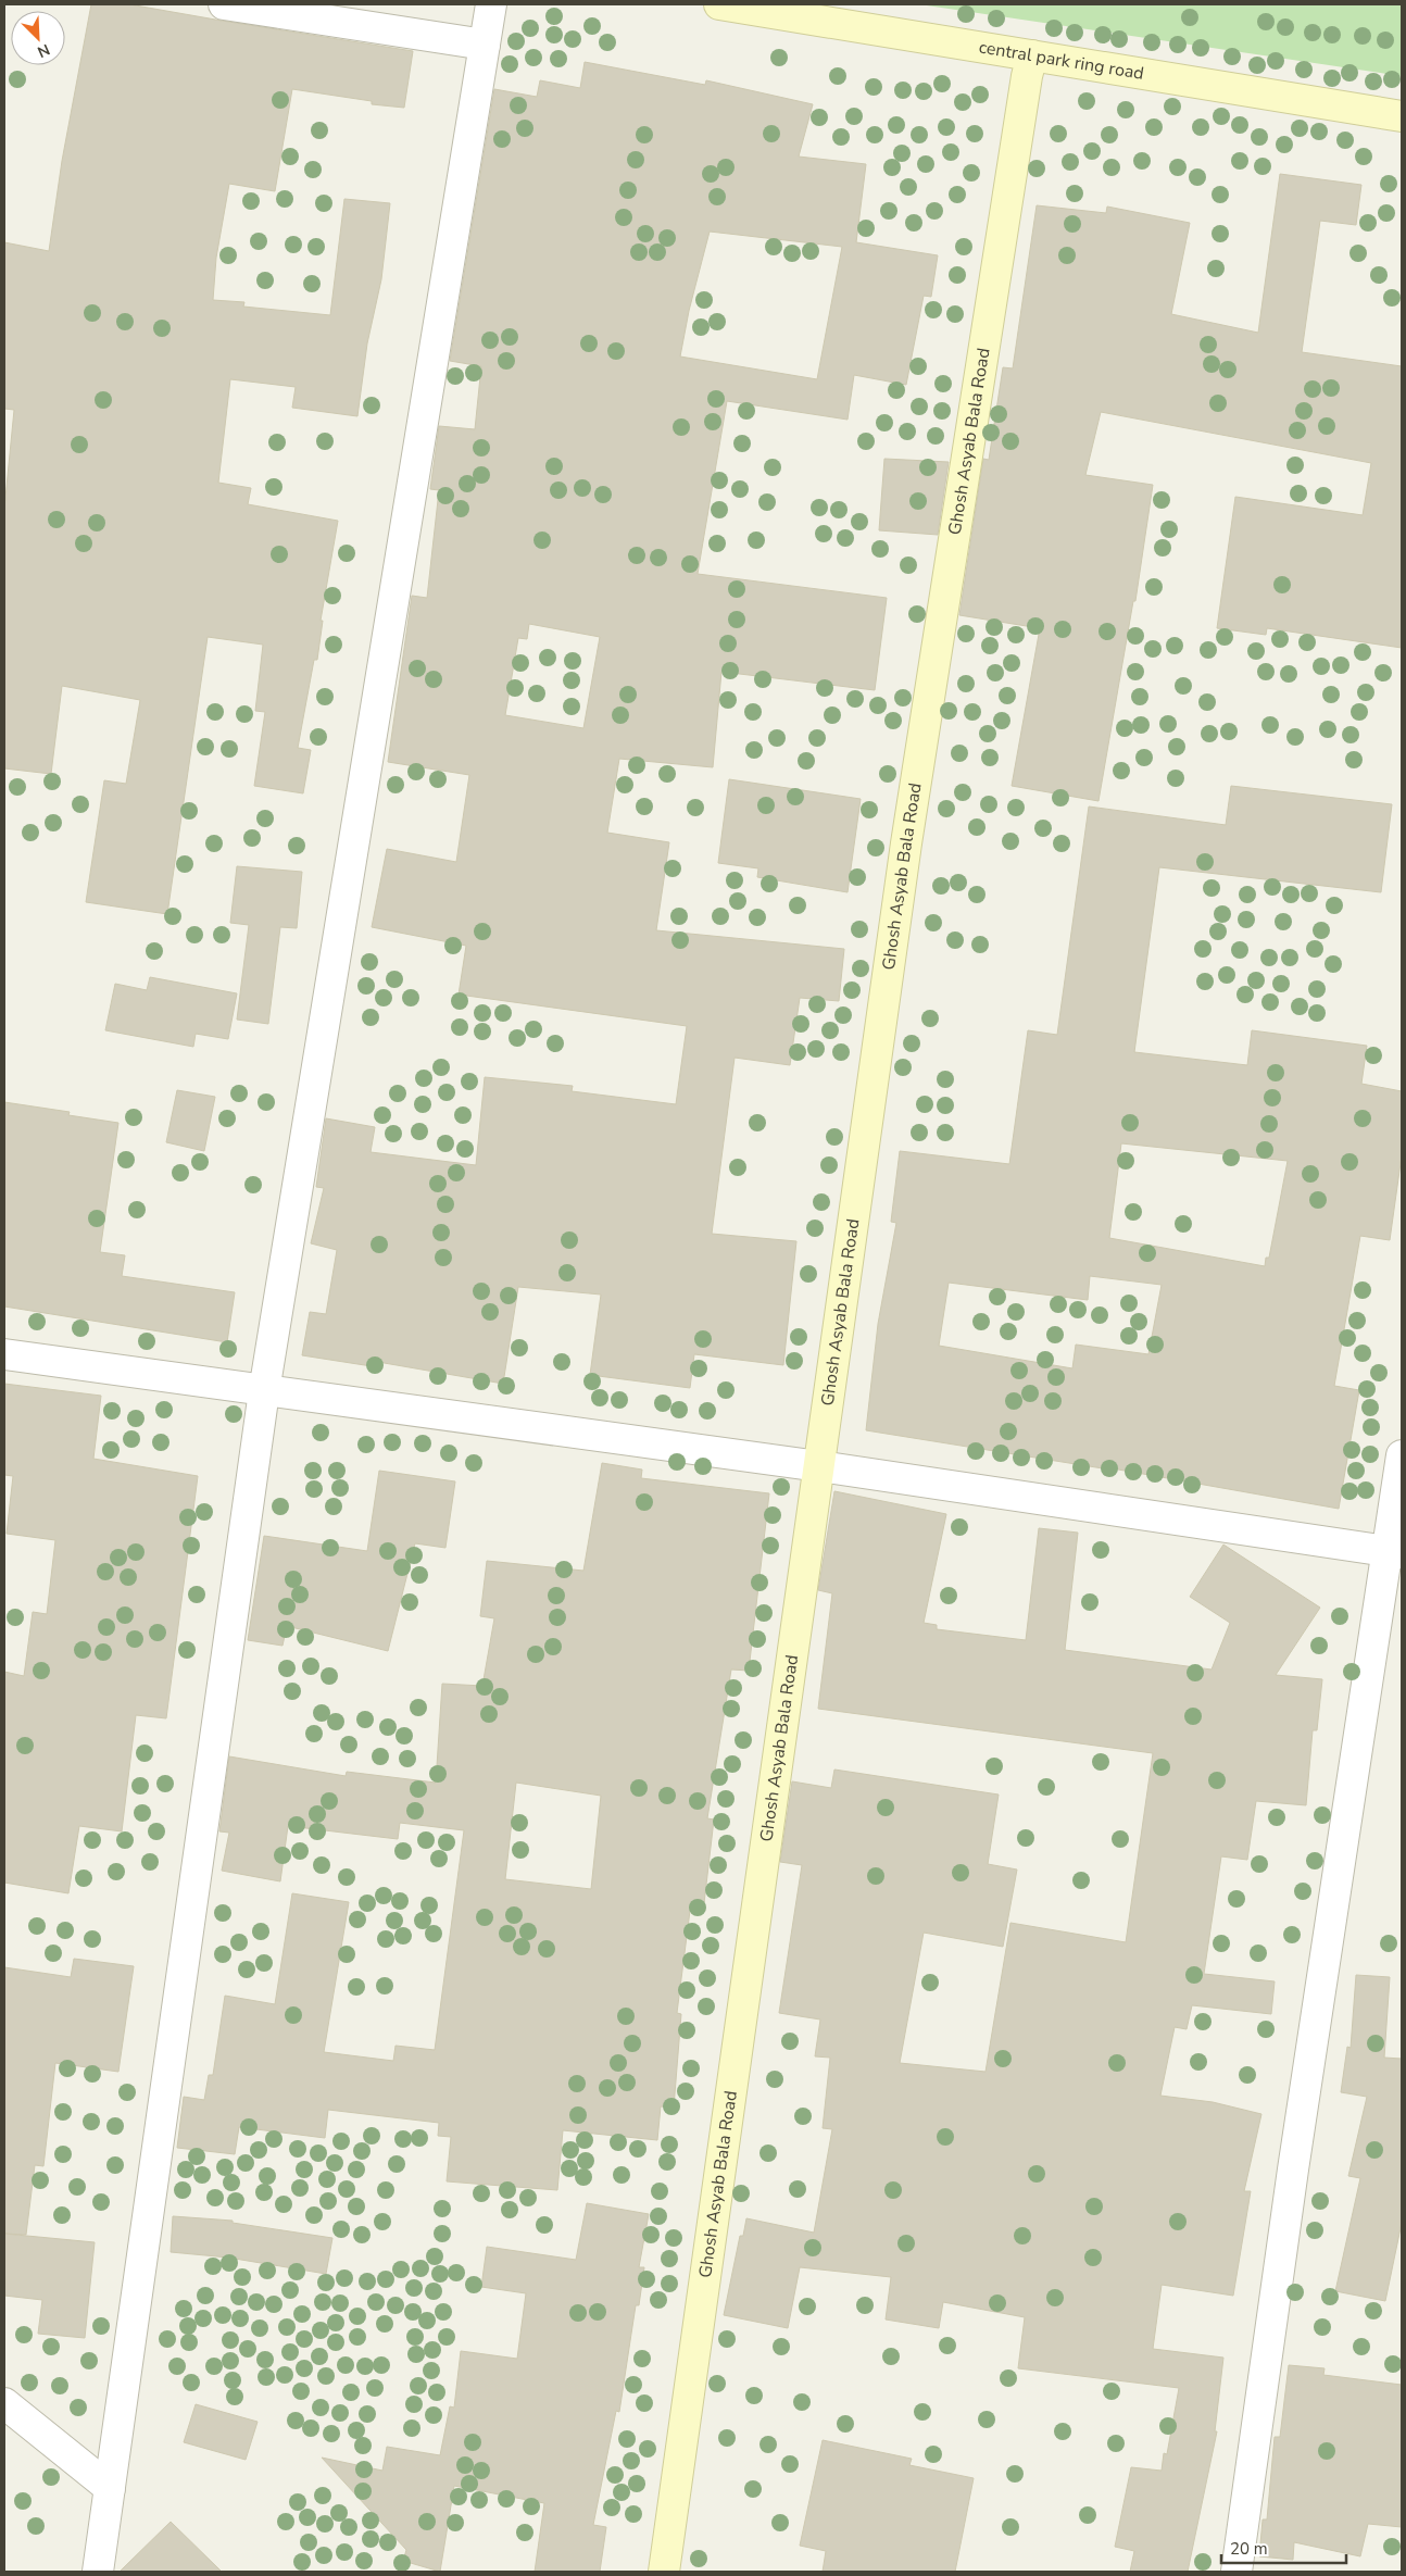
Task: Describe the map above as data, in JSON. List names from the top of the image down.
{
  "streets": {
    "street": ["central park ring road", "Ghosh Asyab Bala Road"]
  },
  "crossings": [
    ["central park ring road", "Ghosh Asyab Bala Road"]
  ],
  "scale_bar": "20 m",
  "north": "bottom right"
}
